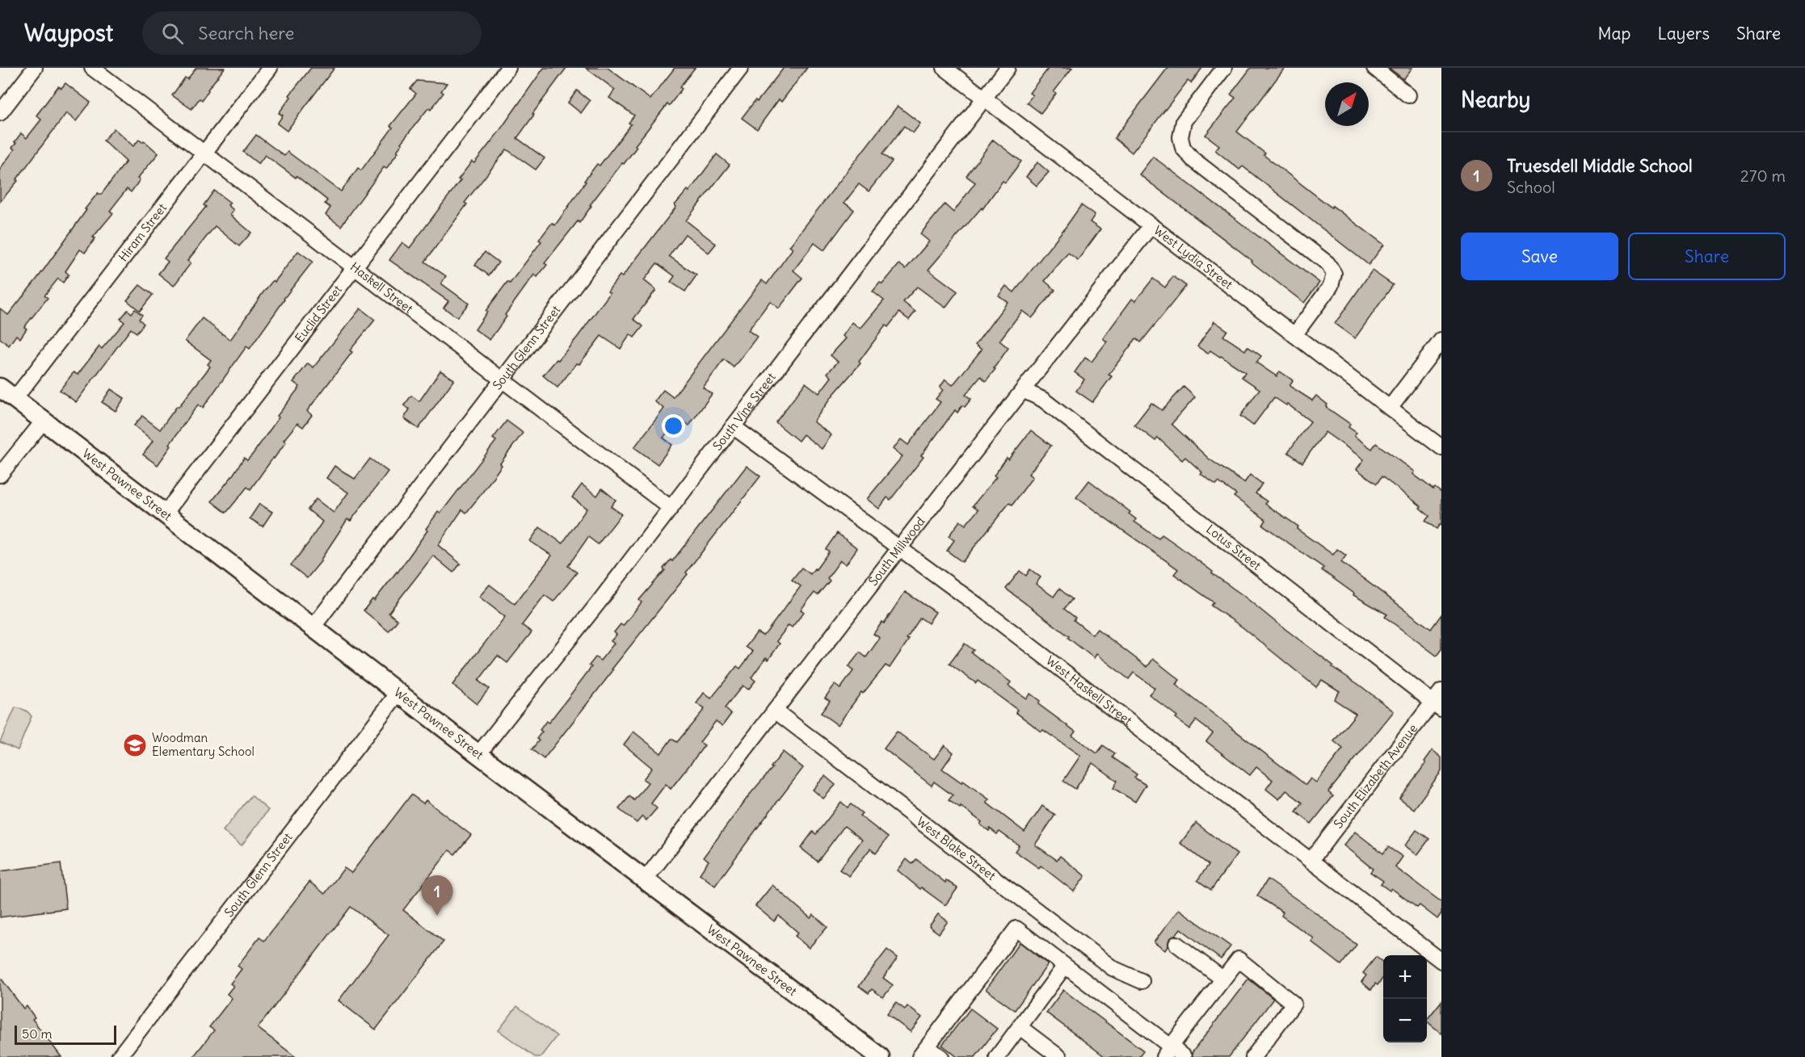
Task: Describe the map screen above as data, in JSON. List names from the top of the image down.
{
  "streets": {
    "main road": ["West Pawnee Street"],
    "street": [
      "Hiram Street",
      "West Lydia Street",
      "Haskell Street",
      "Euclid Street",
      "South Glenn Street",
      "South Vine Street",
      "Lotus Street",
      "South Millwood",
      "West Haskell Street",
      "South Elizabeth Avenue",
      "West Blake Street"
    ]
  },
  "crossings": [
    ["Hiram Street", "Haskell Street"],
    ["Hiram Street", "West Pawnee Street"],
    ["West Lydia Street", "South Vine Street"],
    ["West Lydia Street", "South Millwood"],
    ["Haskell Street", "Euclid Street"],
    ["Haskell Street", "South Glenn Street"],
    ["Haskell Street", "South Vine Street"],
    ["Euclid Street", "West Pawnee Street"],
    ["South Glenn Street", "West Pawnee Street"],
    ["South Vine Street", "West Pawnee Street"],
    ["South Vine Street", "West Haskell Street"],
    ["West Pawnee Street", "South Millwood"],
    ["Lotus Street", "South Millwood"],
    ["Lotus Street", "South Elizabeth Avenue"],
    ["South Millwood", "West Haskell Street"],
    ["South Millwood", "West Blake Street"],
    ["West Haskell Street", "South Elizabeth Avenue"]
  ],
  "places": {
    "school or university": ["Woodman Elementary School"]
  },
  "scale_bar": "50 m",
  "north": "top right",
  "page": {
    "header": "Waypost",
    "search": "Search here",
    "nav": ["Map", "Layers", "Share"],
    "heading": "Nearby",
    "list": [
      {
        "mark": "1",
        "name": "Truesdell Middle School",
        "note": "School",
        "value": "270 m"
      }
    ],
    "buttons": ["Save", "Share"],
    "pins": "1",
    "map_buttons": ["+", "−"],
    "scale": "50 m"
  }
}
